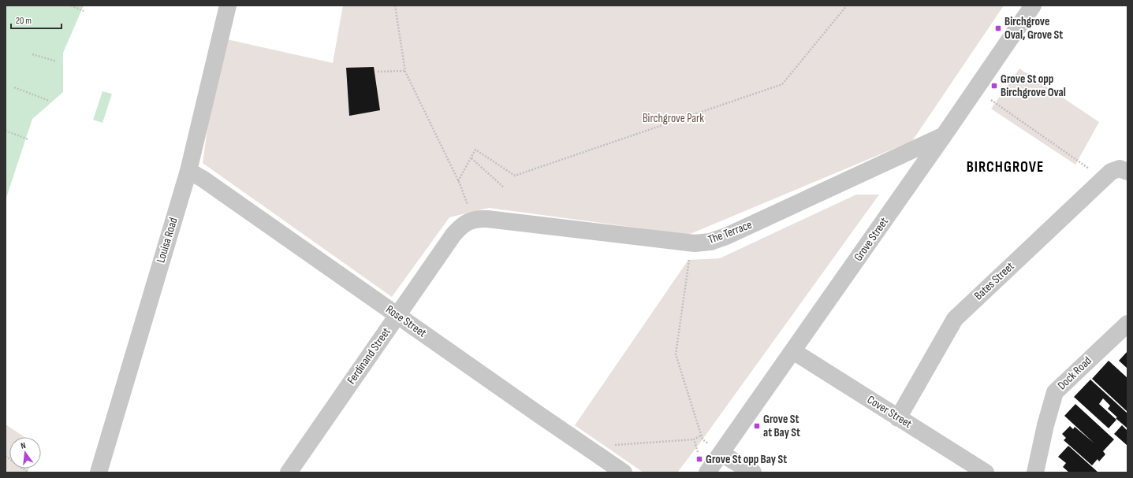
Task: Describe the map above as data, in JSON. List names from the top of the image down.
{
  "streets": {
    "street": [
      "The Terrace",
      "Grove Street",
      "Louisa Road",
      "Bates Street",
      "Rose Street",
      "Ferdinand Street",
      "Dock Road",
      "Cover Street"
    ]
  },
  "crossings": [
    ["The Terrace", "Grove Street"],
    ["The Terrace", "Ferdinand Street"],
    ["Grove Street", "Cover Street"],
    ["Louisa Road", "Rose Street"],
    ["Bates Street", "Cover Street"],
    ["Rose Street", "Ferdinand Street"]
  ],
  "districts": ["BIRCHGROVE"],
  "parks": ["Birchgrove Park"],
  "places": {
    "transit": [
      "Birchgrove Oval, Grove St",
      "Grove St opp Birchgrove Oval",
      "Grove St at Bay St",
      "Grove St opp Bay St"
    ]
  },
  "scale_bar": "20 m",
  "north": "top"
}
